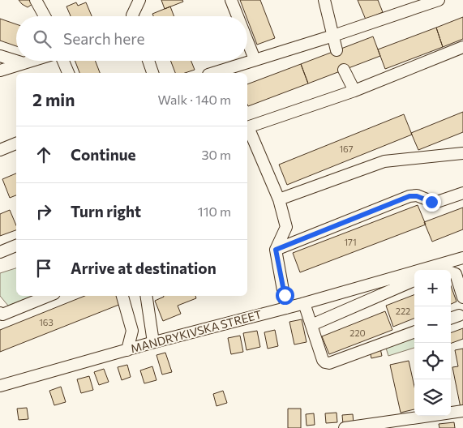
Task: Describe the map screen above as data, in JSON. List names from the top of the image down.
{
  "streets": {
    "street": ["MANDRYKIVSKA STREET"]
  },
  "house_numbers": [
    "167",
    "171",
    "222",
    "163",
    "220"
  ],
  "page": {
    "search": "Search here",
    "heading": ["2 min", "Walk · 140 m"],
    "list": [
      ["Continue", "30 m"],
      ["Turn right", "110 m"],
      "Arrive at destination"
    ],
    "map_buttons": ["+", "−"]
  }
}
